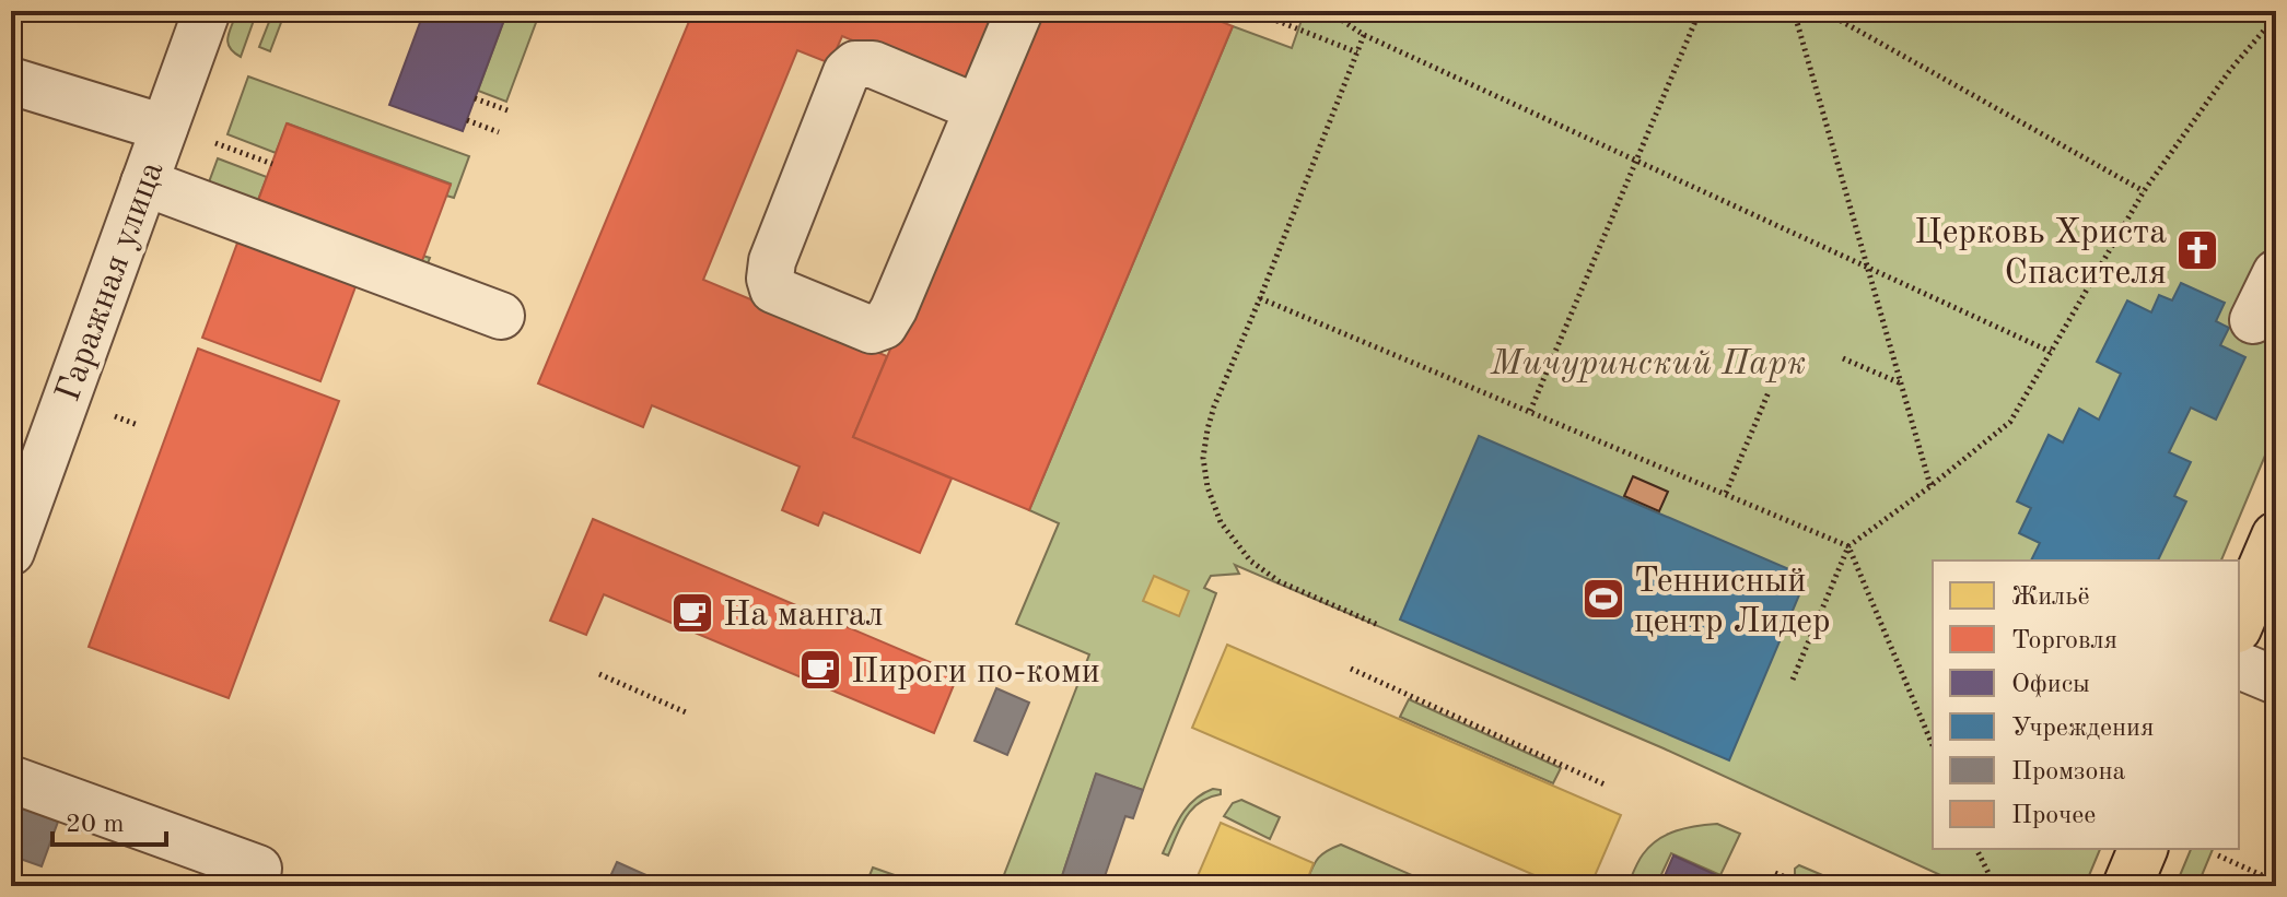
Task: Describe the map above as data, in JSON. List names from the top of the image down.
{
  "streets": {
    "street": ["Гаражная улица"]
  },
  "parks": ["Мичуринский Парк"],
  "places": {
    "church": ["Церковь Христа Спасителя"],
    "sports": ["Теннисный центр Лидер"],
    "cafe": ["На мангал", "Пироги по-коми"]
  },
  "legend": [
    "Жильё",
    "Торговля",
    "Офисы",
    "Учреждения",
    "Промзона",
    "Прочее"
  ],
  "scale_bar": "20 m"
}
